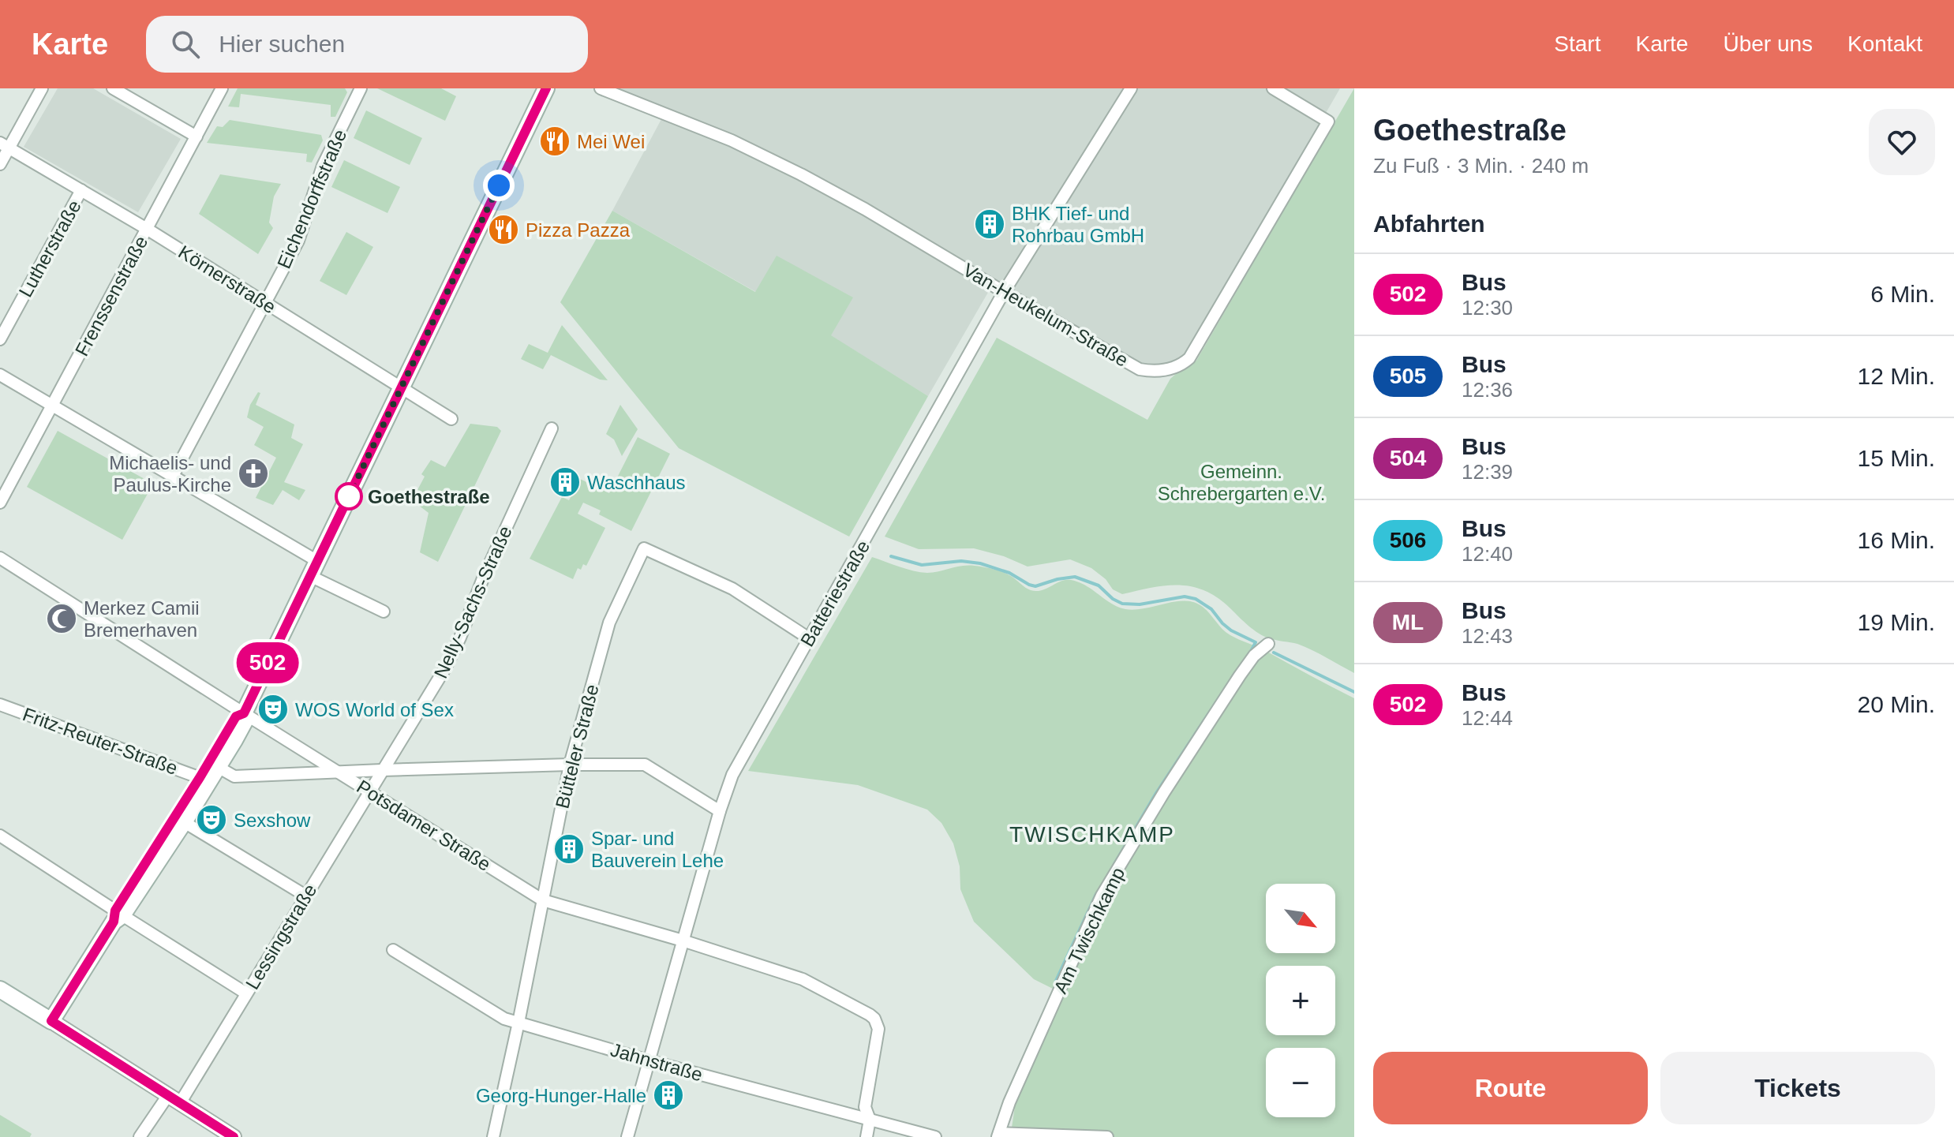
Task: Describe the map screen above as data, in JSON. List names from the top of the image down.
{
  "streets": {
    "street": [
      "Eichendorffstraße",
      "Lutherstraße",
      "Körnerstraße",
      "Frenssenstraße",
      "Van-Heukelum-Straße",
      "Batteriestraße",
      "Nelly-Sachs-Straße",
      "Fritz-Reuter-Straße",
      "Bütteler Straße",
      "Potsdamer Straße",
      "Am Twischkamp",
      "Lessingstraße",
      "Jahnstraße"
    ]
  },
  "crossings": [
    ["Eichendorffstraße", "Körnerstraße"],
    ["Lutherstraße", "Körnerstraße"],
    ["Körnerstraße", "Frenssenstraße"],
    ["Van-Heukelum-Straße", "Batteriestraße"],
    ["Batteriestraße", "Fritz-Reuter-Straße"],
    ["Batteriestraße", "Bütteler Straße"],
    ["Batteriestraße", "Potsdamer Straße"],
    ["Batteriestraße", "Jahnstraße"],
    ["Nelly-Sachs-Straße", "Fritz-Reuter-Straße"],
    ["Nelly-Sachs-Straße", "Lessingstraße"],
    ["Fritz-Reuter-Straße", "Bütteler Straße"],
    ["Fritz-Reuter-Straße", "Potsdamer Straße"],
    ["Fritz-Reuter-Straße", "Lessingstraße"],
    ["Bütteler Straße", "Potsdamer Straße"],
    ["Bütteler Straße", "Jahnstraße"],
    ["Potsdamer Straße", "Lessingstraße"],
    ["Potsdamer Straße", "Jahnstraße"]
  ],
  "districts": ["TWISCHKAMP"],
  "parks": ["Gemeinn. Schrebergarten e.V."],
  "places": {
    "restaurant": ["Mei Wei", "Pizza Pazza"],
    "building": [
      "BHK Tief- und Rohrbau GmbH",
      "Waschhaus",
      "Spar- und Bauverein Lehe",
      "Georg-Hunger-Halle"
    ],
    "church": ["Michaelis- und Paulus-Kirche"],
    "other": ["Goethestraße"],
    "mosque": ["Merkez Camii Bremerhaven"],
    "theatre": ["WOS World of Sex", "Sexshow"]
  },
  "lines": ["bus line 502"],
  "north": "bottom right",
  "page": {
    "header": "Karte",
    "search": "Hier suchen",
    "nav": [
      "Start",
      "Karte",
      "Über uns",
      "Kontakt"
    ],
    "on_map": "502",
    "heading": [
      ["Goethestraße", "Zu Fuß · 3 Min. · 240 m"],
      "Abfahrten"
    ],
    "list": [
      {
        "mark": "502",
        "name": "Bus",
        "note": "12:30",
        "value": "6 Min."
      },
      {
        "mark": "505",
        "name": "Bus",
        "note": "12:36",
        "value": "12 Min."
      },
      {
        "mark": "504",
        "name": "Bus",
        "note": "12:39",
        "value": "15 Min."
      },
      {
        "mark": "506",
        "name": "Bus",
        "note": "12:40",
        "value": "16 Min."
      },
      {
        "mark": "ML",
        "name": "Bus",
        "note": "12:43",
        "value": "19 Min."
      },
      {
        "mark": "502",
        "name": "Bus",
        "note": "12:44",
        "value": "20 Min."
      }
    ],
    "map_buttons": ["+", "−"],
    "buttons": ["Route", "Tickets"]
  }
}
